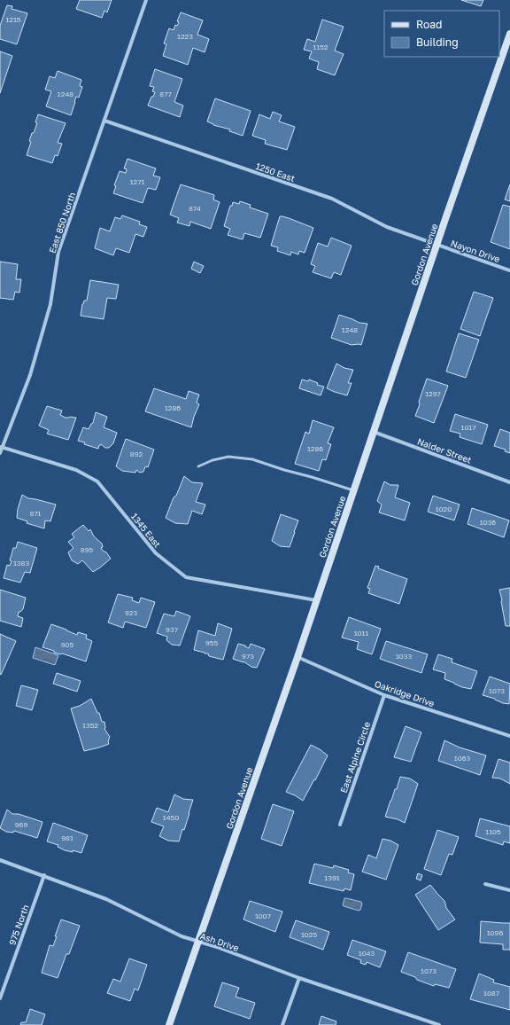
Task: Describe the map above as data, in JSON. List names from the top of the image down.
{
  "streets": {
    "main road": ["Gordon Avenue"],
    "street": [
      "1250 East",
      "East 850 North",
      "Nayon Drive",
      "Nalder Street",
      "1345 East",
      "Oakridge Drive",
      "East Alpine Circle",
      "975 North",
      "Ash Drive"
    ]
  },
  "crossings": [
    ["1250 East", "East 850 North"],
    ["1250 East", "Nayon Drive"],
    ["1250 East", "Gordon Avenue"],
    ["East 850 North", "1345 East"],
    ["Nayon Drive", "Gordon Avenue"],
    ["Gordon Avenue", "Nalder Street"],
    ["Gordon Avenue", "1345 East"],
    ["Gordon Avenue", "Oakridge Drive"],
    ["Gordon Avenue", "Ash Drive"],
    ["Oakridge Drive", "East Alpine Circle"],
    ["975 North", "Ash Drive"]
  ],
  "house_numbers": [
    "1215",
    "1223",
    "1152",
    "1248",
    "877",
    "1271",
    "874",
    "1248",
    "1297",
    "1286",
    "1017",
    "1286",
    "892",
    "1020",
    "871",
    "1036",
    "895",
    "1383",
    "923",
    "937",
    "1011",
    "955",
    "905",
    "973",
    "1033",
    "1073",
    "1352",
    "1063",
    "1450",
    "969",
    "1105",
    "981",
    "1391",
    "1007",
    "1096",
    "1025",
    "1043",
    "1073",
    "1087"
  ],
  "legend": ["Road", "Building"]
}
